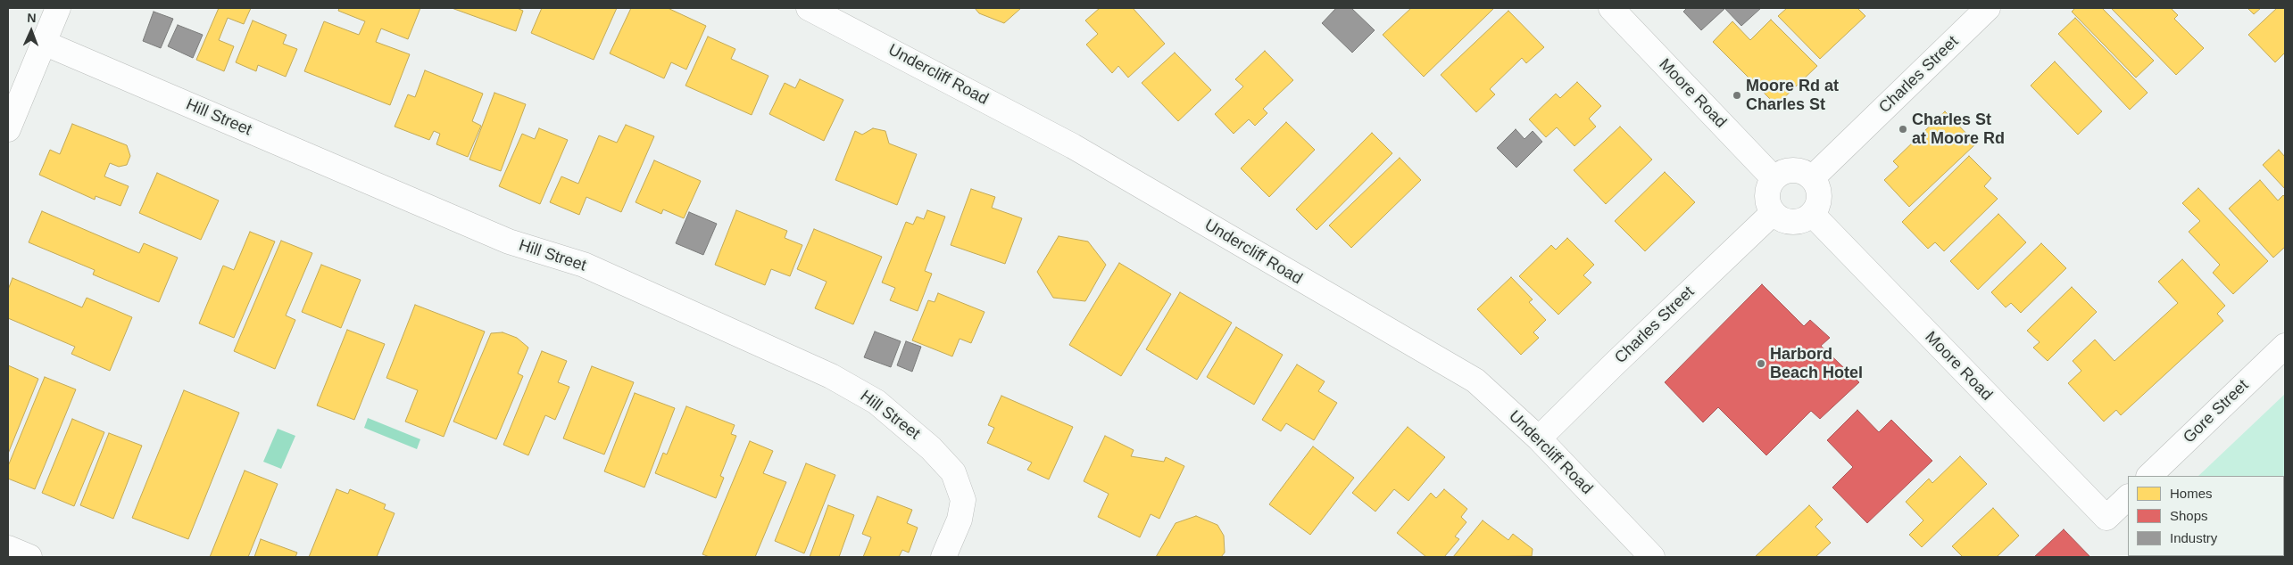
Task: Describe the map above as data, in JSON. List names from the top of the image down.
{
  "streets": {
    "street": [
      "Undercliff Road",
      "Charles Street",
      "Moore Road",
      "Hill Street",
      "Gore Street"
    ]
  },
  "crossings": [
    ["Undercliff Road", "Charles Street"],
    ["Charles Street", "Moore Road"]
  ],
  "places": ["Moore Rd at Charles St", "Charles St at Moore Rd", "Harbord Beach Hotel"],
  "legend": ["Homes", "Shops", "Industry"],
  "north": "top"
}
